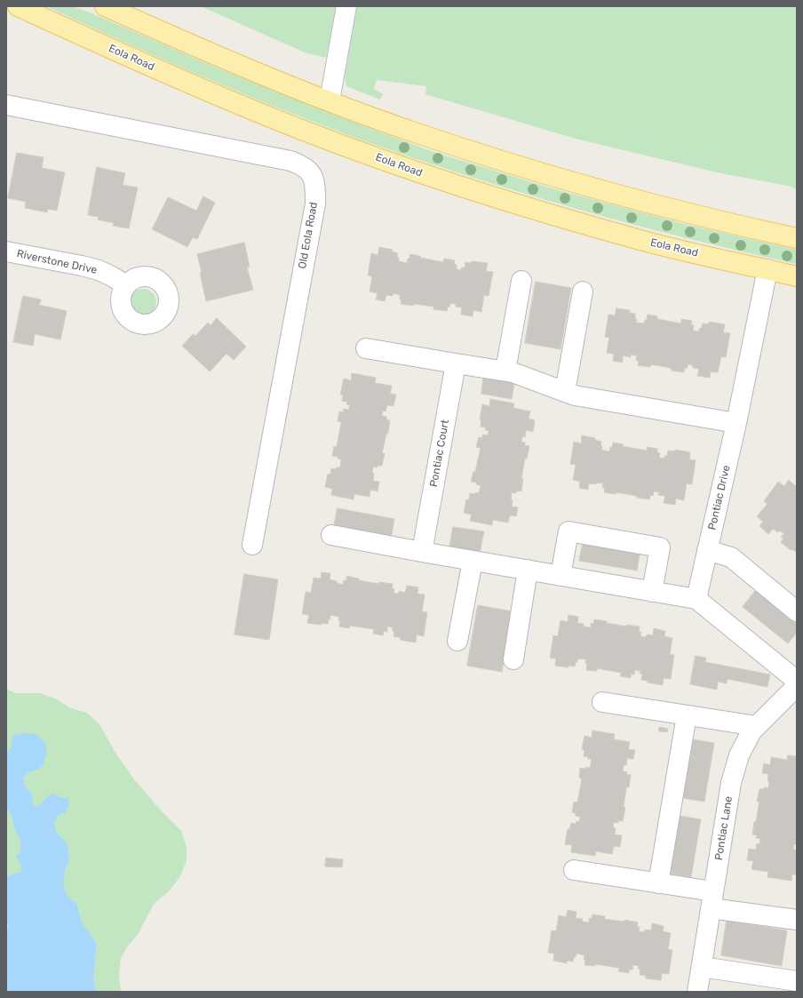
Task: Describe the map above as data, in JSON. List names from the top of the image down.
{
  "streets": {
    "main road": ["Eola Road"],
    "street": [
      "Old Eola Road",
      "Riverstone Drive",
      "Pontiac Court",
      "Pontiac Drive",
      "Pontiac Lane"
    ]
  },
  "crossings": [
    ["Eola Road", "Pontiac Drive"]
  ]
}
